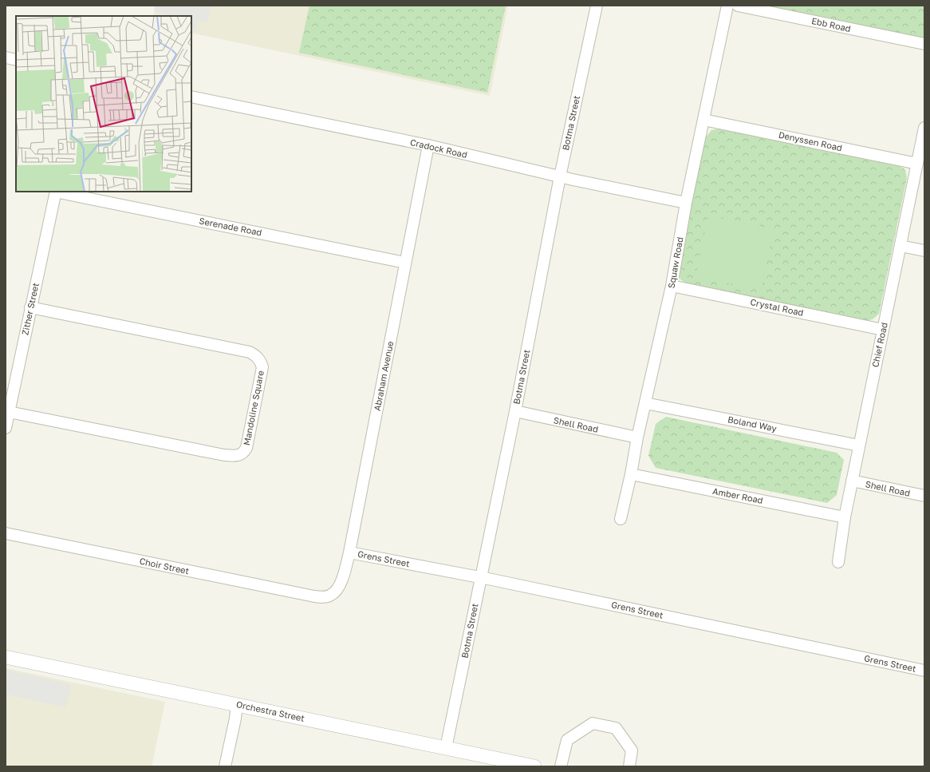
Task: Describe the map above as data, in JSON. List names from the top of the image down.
{
  "streets": {
    "street": [
      "Ebb Road",
      "Botma Street",
      "Denyssen Road",
      "Cradock Road",
      "Serenade Road",
      "Squaw Road",
      "Crystal Road",
      "Zither Street",
      "Chief Road",
      "Abraham Avenue",
      "Mandoline Square",
      "Boland Way",
      "Shell Road",
      "Amber Road",
      "Grens Street",
      "Choir Street",
      "Orchestra Street"
    ]
  },
  "crossings": [
    ["Botma Street", "Cradock Road"],
    ["Botma Street", "Shell Road"],
    ["Botma Street", "Grens Street"],
    ["Botma Street", "Orchestra Street"],
    ["Denyssen Road", "Squaw Road"],
    ["Denyssen Road", "Chief Road"],
    ["Cradock Road", "Squaw Road"],
    ["Cradock Road", "Abraham Avenue"],
    ["Serenade Road", "Abraham Avenue"],
    ["Squaw Road", "Crystal Road"],
    ["Squaw Road", "Boland Way"],
    ["Squaw Road", "Shell Road"],
    ["Squaw Road", "Amber Road"],
    ["Crystal Road", "Chief Road"],
    ["Zither Street", "Mandoline Square"],
    ["Chief Road", "Boland Way"],
    ["Chief Road", "Shell Road"],
    ["Chief Road", "Amber Road"],
    ["Abraham Avenue", "Grens Street"],
    ["Abraham Avenue", "Choir Street"]
  ]
}
